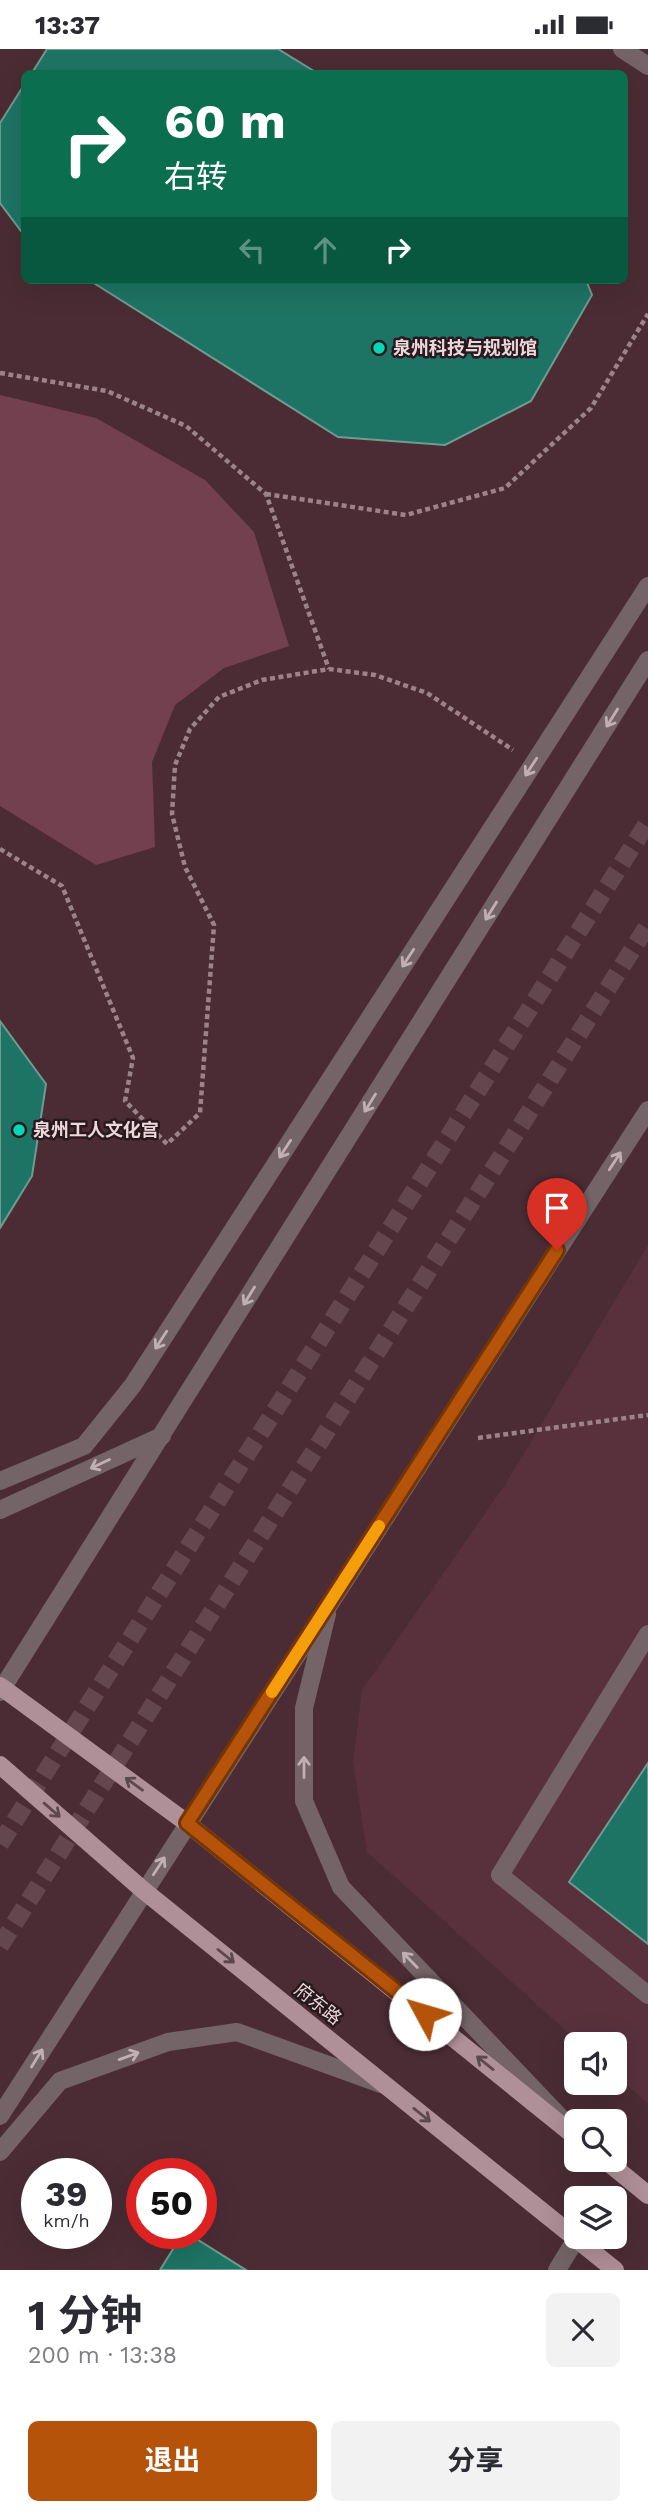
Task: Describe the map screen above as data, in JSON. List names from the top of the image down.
{
  "streets": {
    "main road": ["府东路"]
  },
  "places": ["泉州科技与规划馆", "泉州工人文化宫"],
  "page": {
    "status": "13:37",
    "turn": ["60 m", "右转"],
    "speed": "39 km/h",
    "limit": "50",
    "heading": ["1 分钟", "200 m · 13:38"],
    "buttons": ["退出", "分享"]
  }
}
